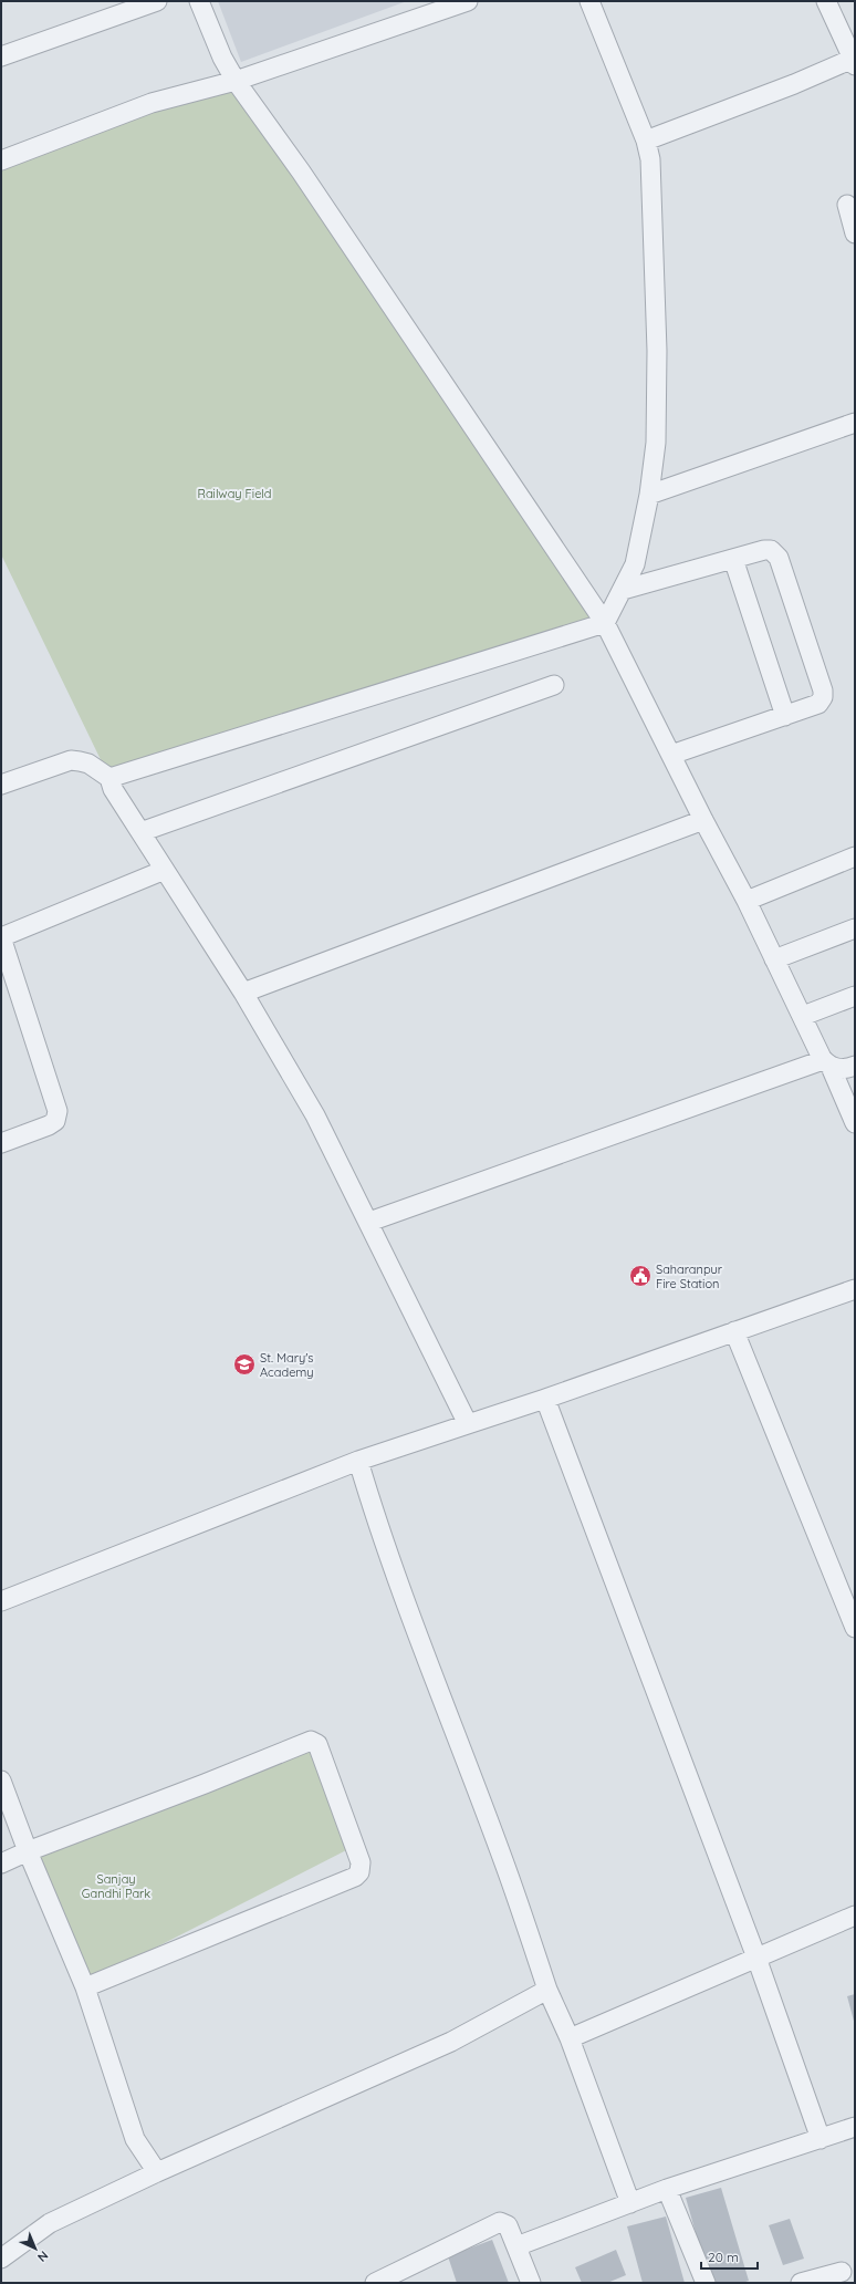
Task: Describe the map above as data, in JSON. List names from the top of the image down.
{
  "parks": ["Railway Field", "Sanjay Gandhi Park"],
  "places": {
    "public building": ["Saharanpur Fire Station"],
    "school or university": ["St. Mary's Academy"]
  },
  "scale_bar": "20 m",
  "north": "bottom right"
}
